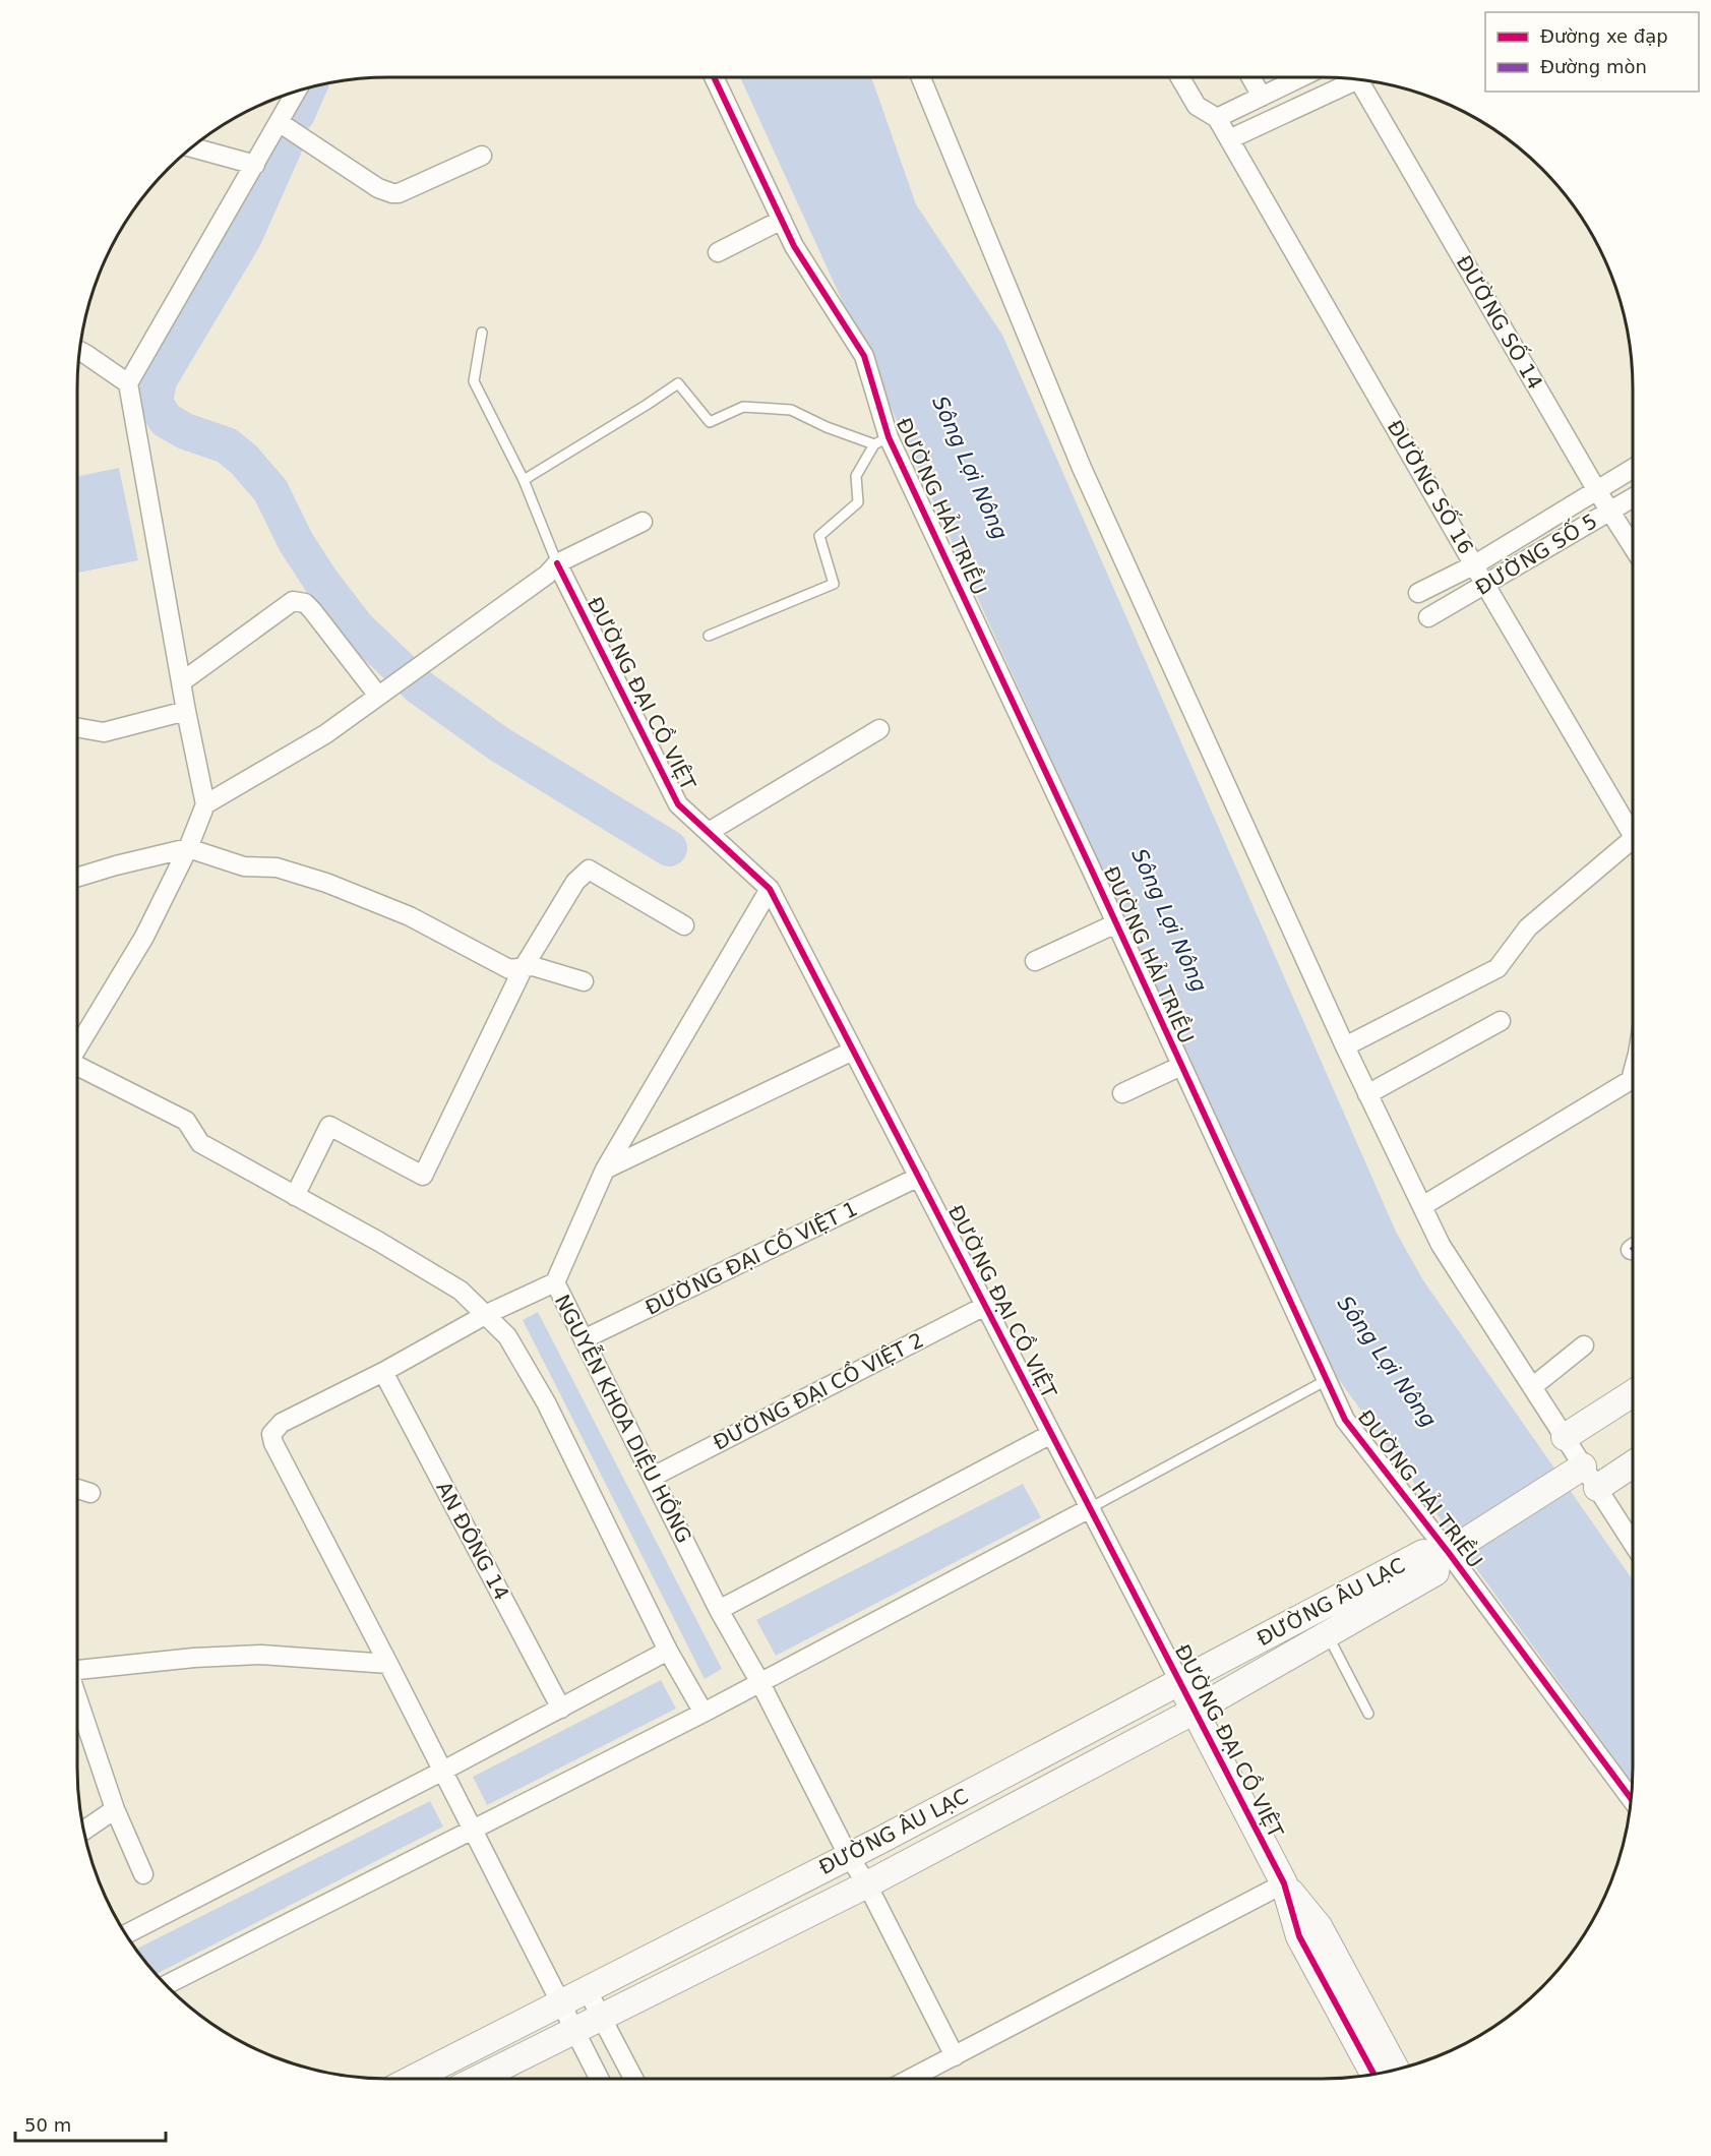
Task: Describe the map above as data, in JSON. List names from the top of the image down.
{
  "streets": {
    "street": [
      "ĐƯỜNG SỐ 14",
      "ĐƯỜNG SỐ 16",
      "ĐƯỜNG HẢI TRIỀU",
      "ĐƯỜNG SỐ 5",
      "ĐƯỜNG ĐẠI CỒ VIỆT",
      "ĐƯỜNG ĐẠI CỒ VIỆT 1",
      "ĐƯỜNG ĐẠI CỒ VIỆT 2",
      "NGUYỄN KHOA DIỆU HỒNG",
      "AN ĐÔNG 14",
      "ĐƯỜNG ÂU LẠC"
    ]
  },
  "crossings": [
    ["ĐƯỜNG SỐ 14", "ĐƯỜNG SỐ 5"],
    ["ĐƯỜNG SỐ 16", "ĐƯỜNG SỐ 5"],
    ["ĐƯỜNG HẢI TRIỀU", "ĐƯỜNG ÂU LẠC"],
    ["ĐƯỜNG ĐẠI CỒ VIỆT", "ĐƯỜNG ĐẠI CỒ VIỆT 1"],
    ["ĐƯỜNG ĐẠI CỒ VIỆT", "ĐƯỜNG ĐẠI CỒ VIỆT 2"],
    ["ĐƯỜNG ĐẠI CỒ VIỆT", "NGUYỄN KHOA DIỆU HỒNG"],
    ["ĐƯỜNG ĐẠI CỒ VIỆT", "ĐƯỜNG ÂU LẠC"],
    ["ĐƯỜNG ĐẠI CỒ VIỆT 1", "NGUYỄN KHOA DIỆU HỒNG"],
    ["ĐƯỜNG ĐẠI CỒ VIỆT 2", "NGUYỄN KHOA DIỆU HỒNG"],
    ["NGUYỄN KHOA DIỆU HỒNG", "ĐƯỜNG ÂU LẠC"]
  ],
  "water": ["Sông Lợi Nông"],
  "legend": ["Đường xe đạp", "Đường mòn"],
  "scale_bar": "50 m"
}
